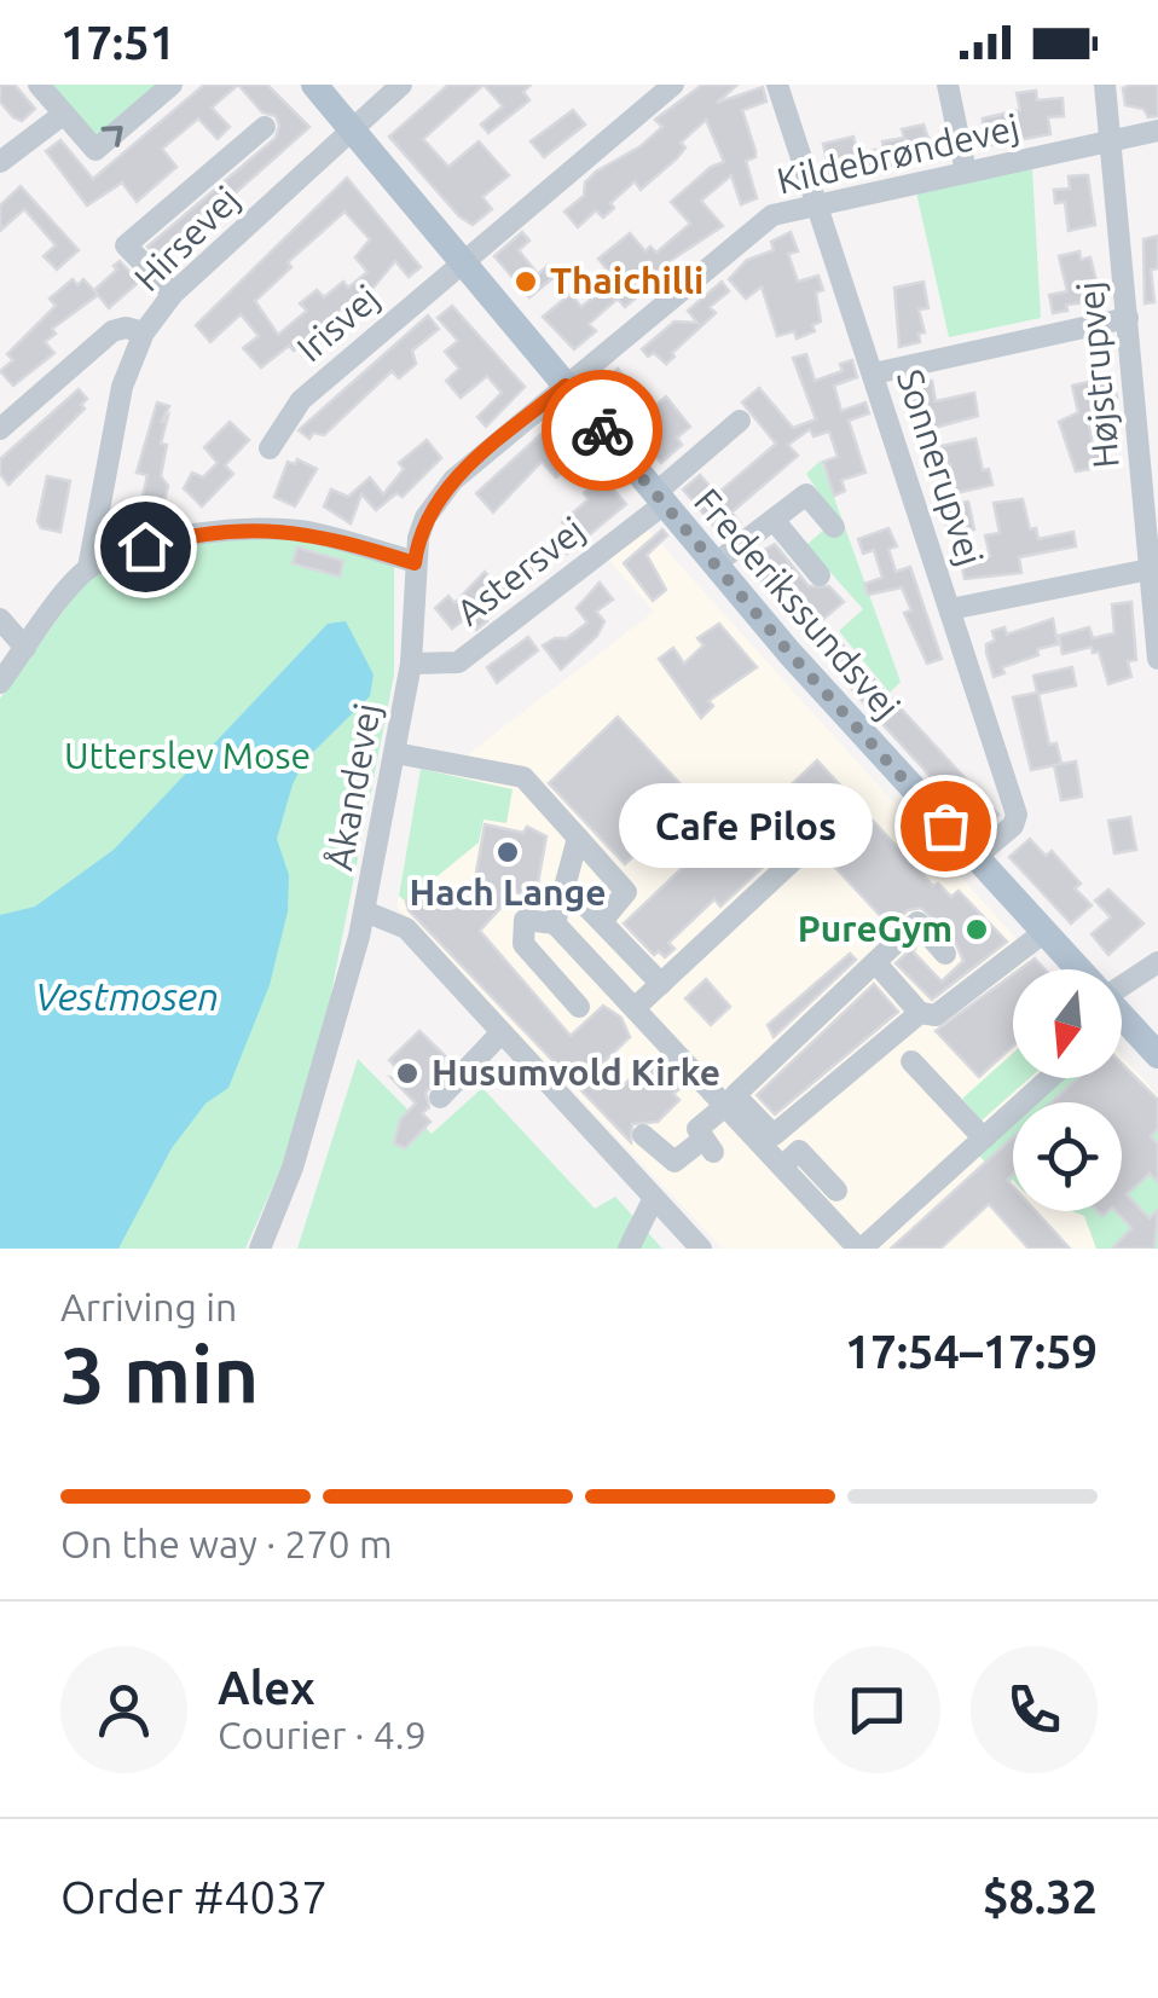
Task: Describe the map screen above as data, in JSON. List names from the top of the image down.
{
  "streets": {
    "main road": ["Frederikssundsvej"],
    "street": [
      "Kildebrøndevej",
      "Hirsevej",
      "Irisvej",
      "Højstrupvej",
      "Sonnerupvej",
      "Astersvej",
      "Åkandevej"
    ]
  },
  "crossings": [
    ["Kildebrøndevej", "Højstrupvej"],
    ["Kildebrøndevej", "Sonnerupvej"],
    ["Kildebrøndevej", "Frederikssundsvej"],
    ["Kildebrøndevej", "Åkandevej"],
    ["Hirsevej", "Frederikssundsvej"],
    ["Irisvej", "Frederikssundsvej"],
    ["Sonnerupvej", "Frederikssundsvej"],
    ["Astersvej", "Frederikssundsvej"],
    ["Astersvej", "Åkandevej"],
    ["Frederikssundsvej", "Åkandevej"]
  ],
  "water": ["Vestmosen"],
  "parks": ["Utterslev Mose"],
  "places": [
    "Thaichilli",
    "Cafe Pilos",
    "Hach Lange",
    "PureGym",
    "Husumvold Kirke"
  ],
  "north": "bottom",
  "page": {
    "status": "17:51",
    "bubble": "Cafe Pilos",
    "heading": ["3 min", "Arriving in", "17:54–17:59"],
    "panel": [
      "Alex",
      "Courier · 4.9",
      "Order #4037",
      "$8.32"
    ],
    "bar": "On the way · 270 m"
  }
}
